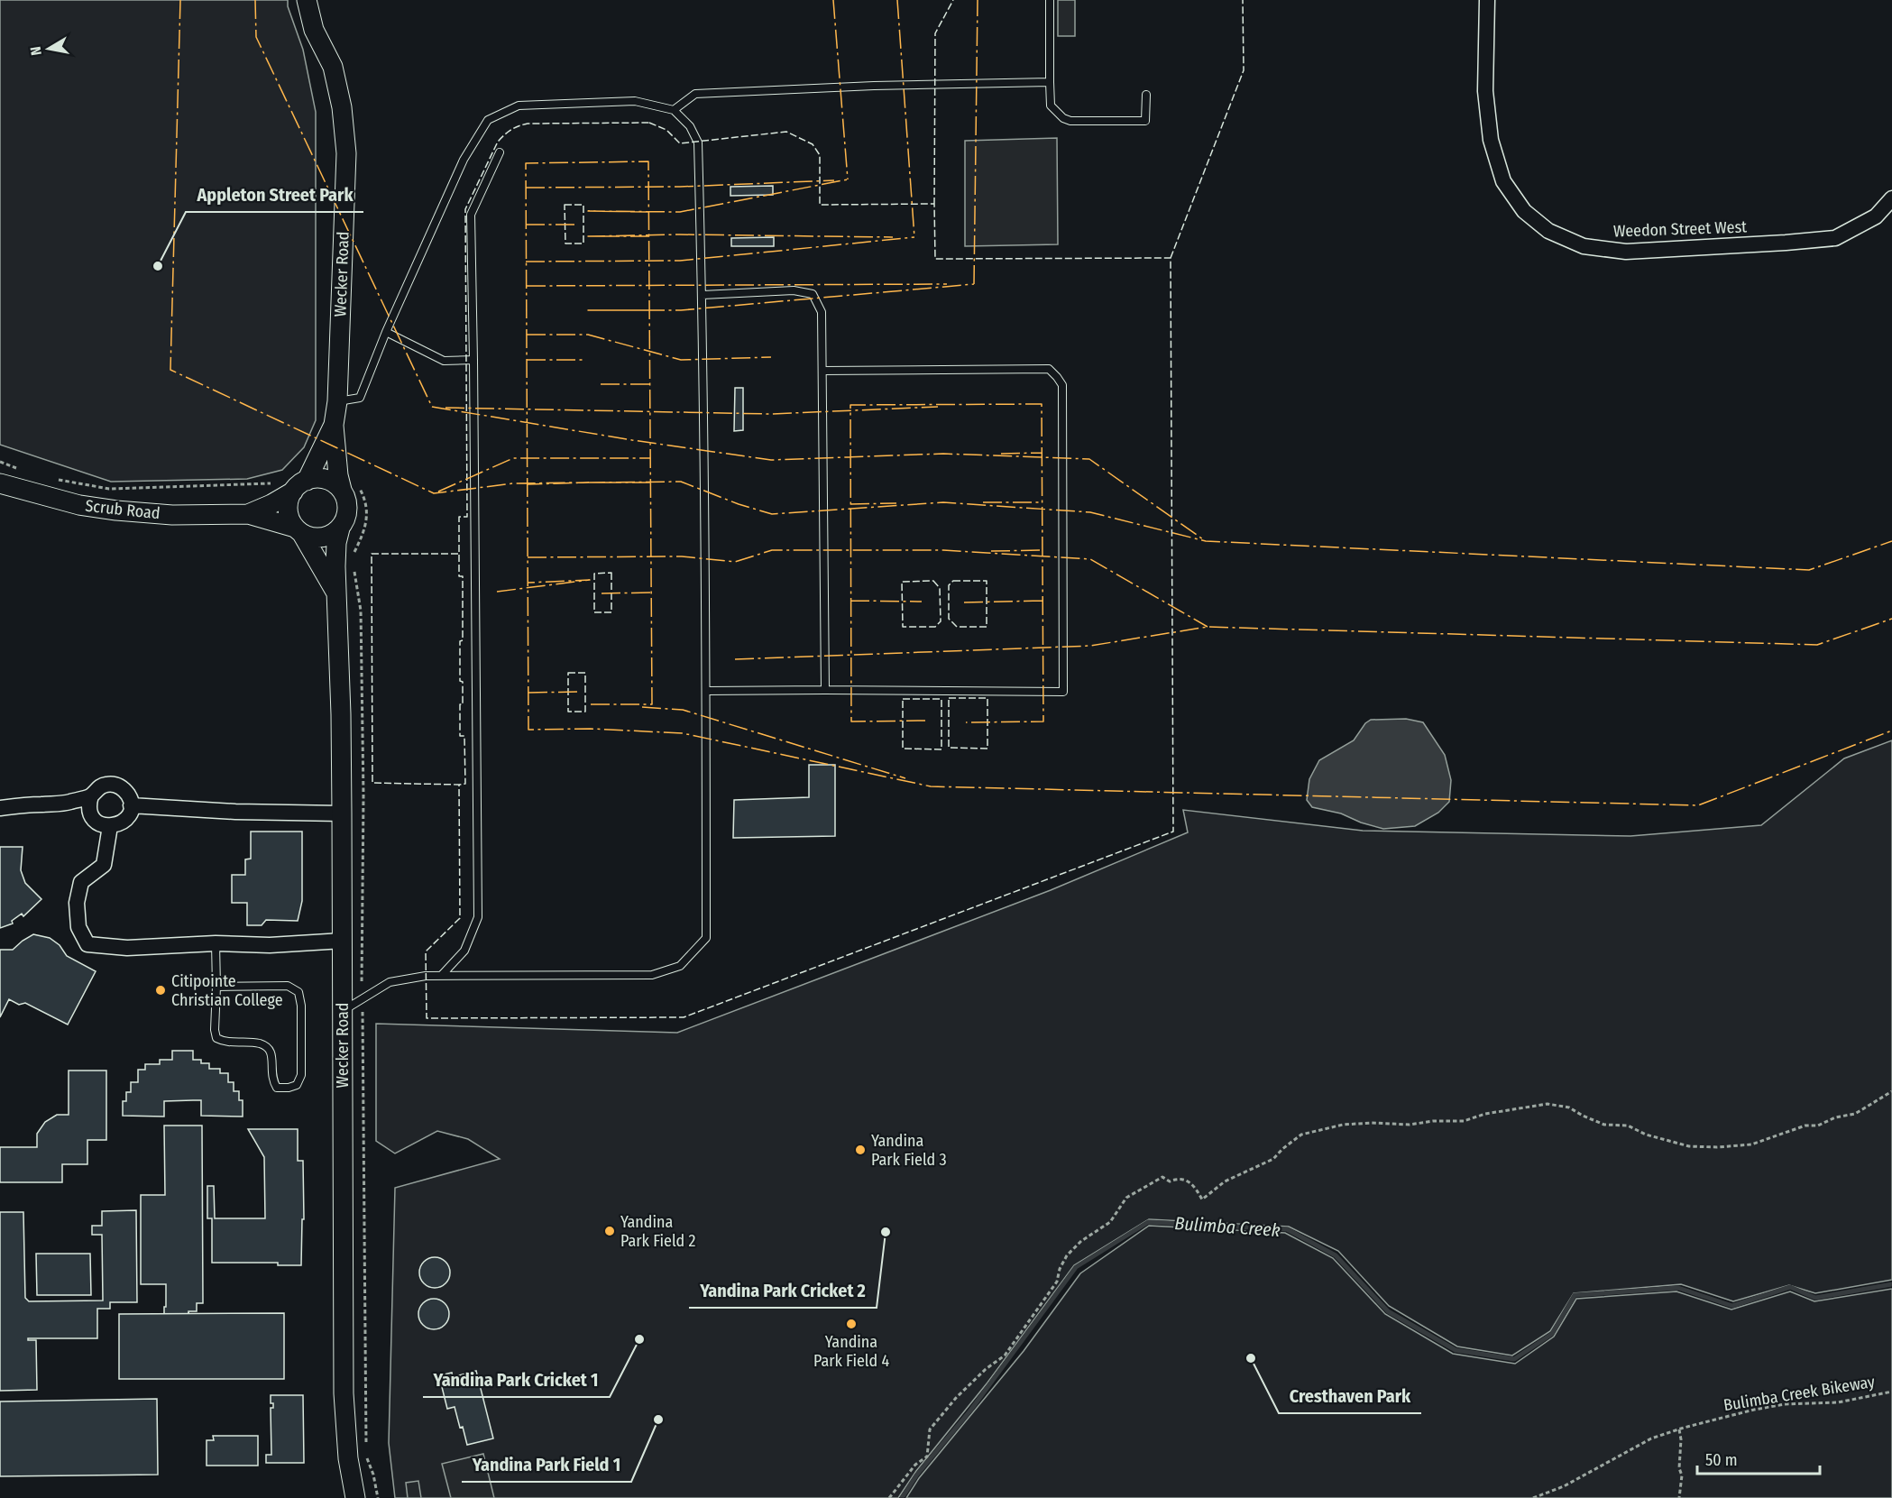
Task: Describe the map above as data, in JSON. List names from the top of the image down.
{
  "streets": {
    "street": ["Weedon Street West", "Wecker Road", "Scrub Road"],
    "path": ["Bulimba Creek Bikeway"]
  },
  "crossings": [
    ["Wecker Road", "Scrub Road"]
  ],
  "water": ["Bulimba Creek"],
  "places": [
    "Appleton Street Park",
    "Citipointe Christian College",
    "Yandina Park Field 3",
    "Yandina Park Field 2",
    "Yandina Park Cricket 2",
    "Yandina Park Field 4",
    "Yandina Park Cricket 1",
    "Cresthaven Park",
    "Yandina Park Field 1"
  ],
  "scale_bar": "50 m",
  "north": "left"
}
